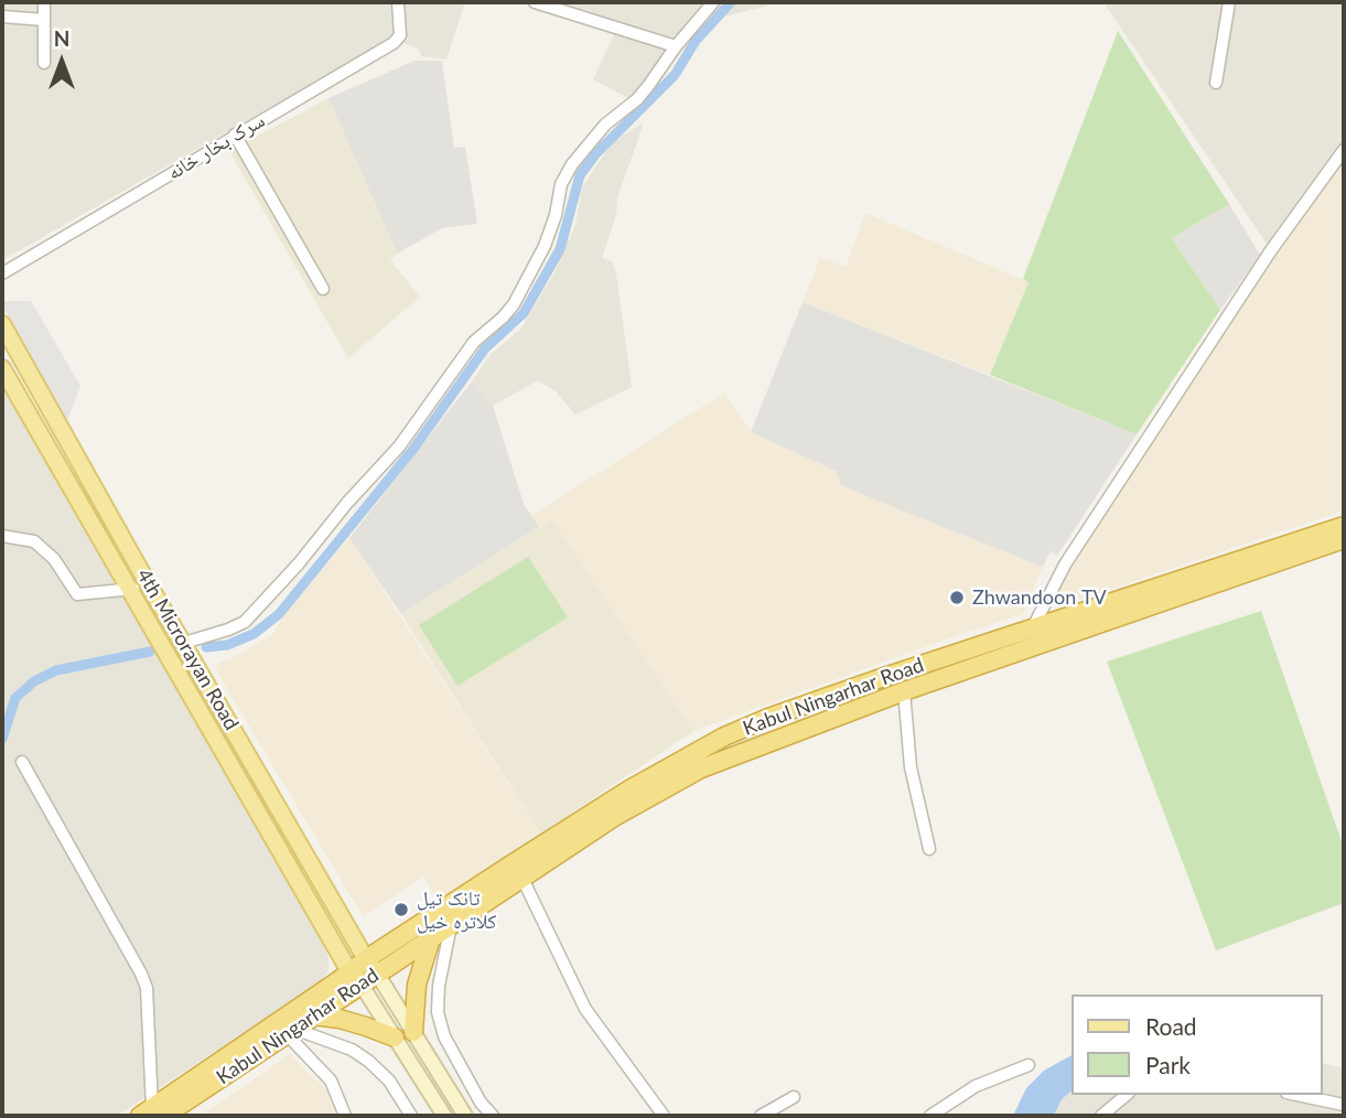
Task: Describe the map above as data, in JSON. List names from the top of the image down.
{
  "streets": {
    "highway": ["Kabul Ningarhar Road"],
    "main road": ["4th Microrayan Road"],
    "street": ["سرک بخار خانه"]
  },
  "crossings": [
    ["4th Microrayan Road", "Kabul Ningarhar Road"]
  ],
  "places": ["Zhwandoon TV", "تانک تیل کلاتره خیل"],
  "legend": ["Road", "Park"],
  "north": "top"
}
